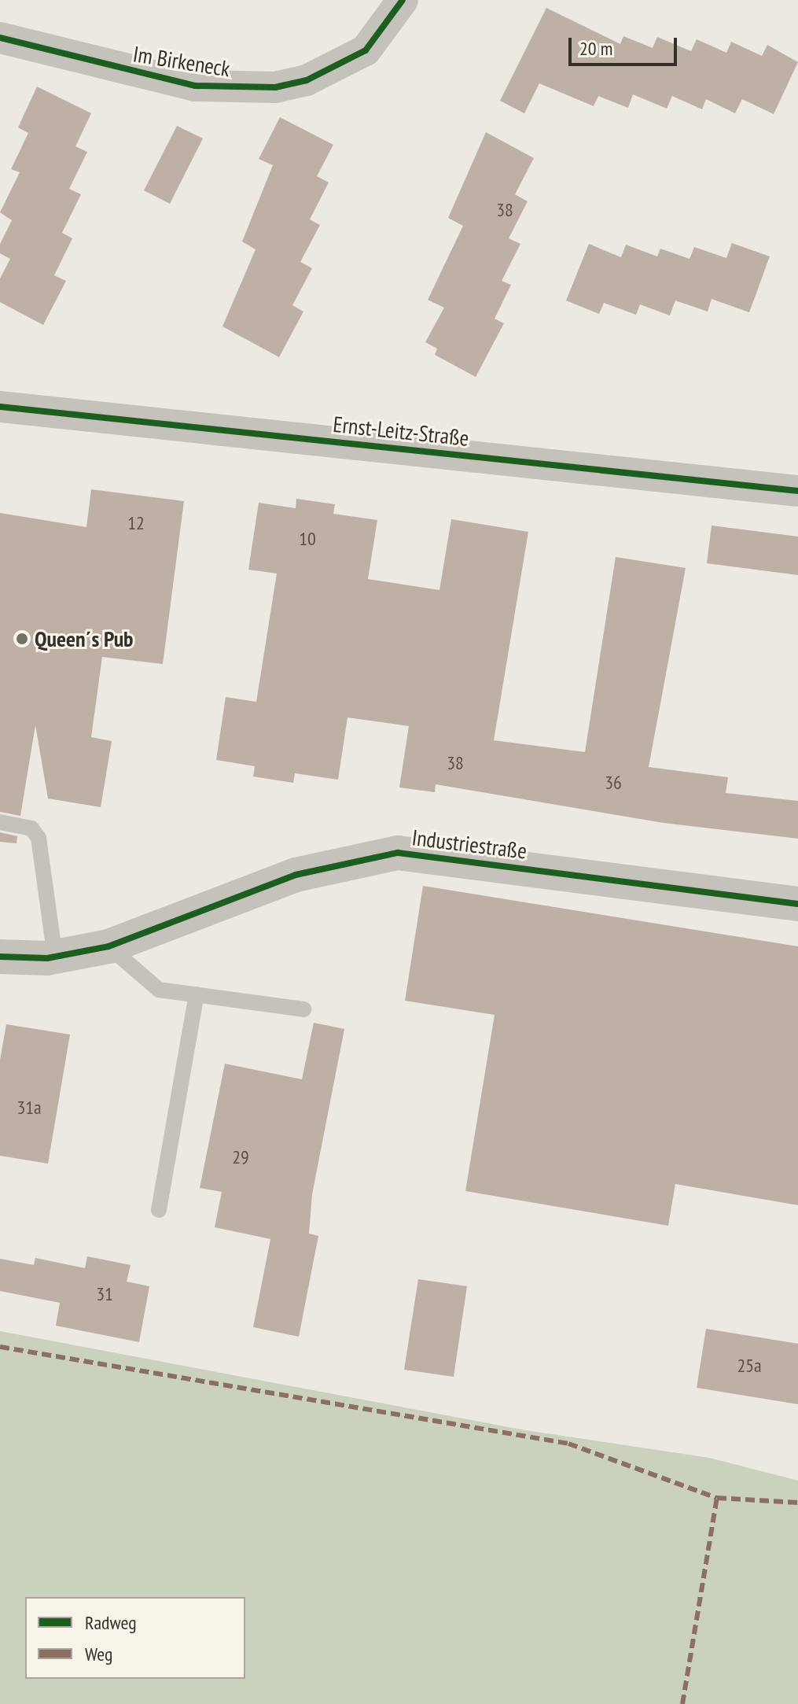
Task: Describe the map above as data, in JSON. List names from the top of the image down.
{
  "streets": {
    "street": ["Im Birkeneck", "Ernst-Leitz-Straße", "Industriestraße"]
  },
  "places": ["Queen´s Pub"],
  "house_numbers": [
    "38",
    "12",
    "10",
    "38",
    "36",
    "31a",
    "29",
    "31",
    "25a"
  ],
  "legend": ["Radweg", "Weg"],
  "scale_bar": "20 m"
}
